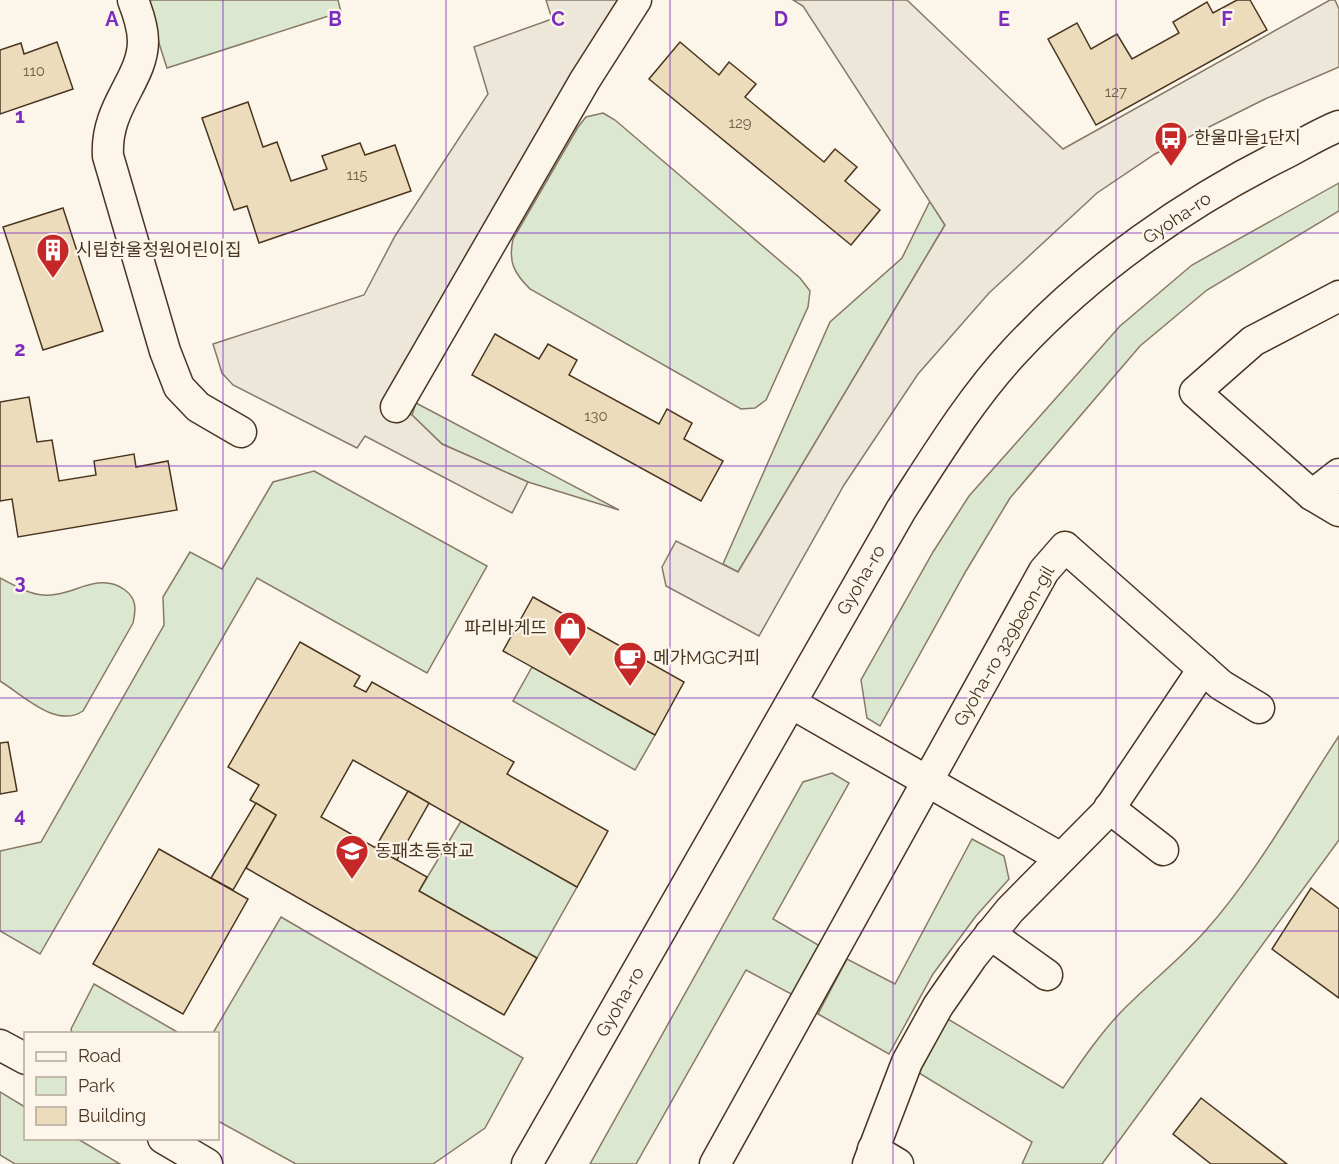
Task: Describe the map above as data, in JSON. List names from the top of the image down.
{
  "streets": {
    "street": ["Gyoha-ro", "Gyoha-ro 329beon-gil"]
  },
  "places": {
    "bus stop": ["한울마을1단지"],
    "building": ["시립한울정원어린이집"],
    "shop": ["파리바게뜨"],
    "cafe": ["메가MGC커피"],
    "school or university": ["동패초등학교"]
  },
  "house_numbers": [
    "110",
    "127",
    "129",
    "115",
    "130"
  ],
  "legend": ["Road", "Park", "Building"],
  "grid": {
    "columns": [
      "A",
      "B",
      "C",
      "D",
      "E",
      "F"
    ],
    "rows": [
      "1",
      "2",
      "3",
      "4"
    ]
  }
}
